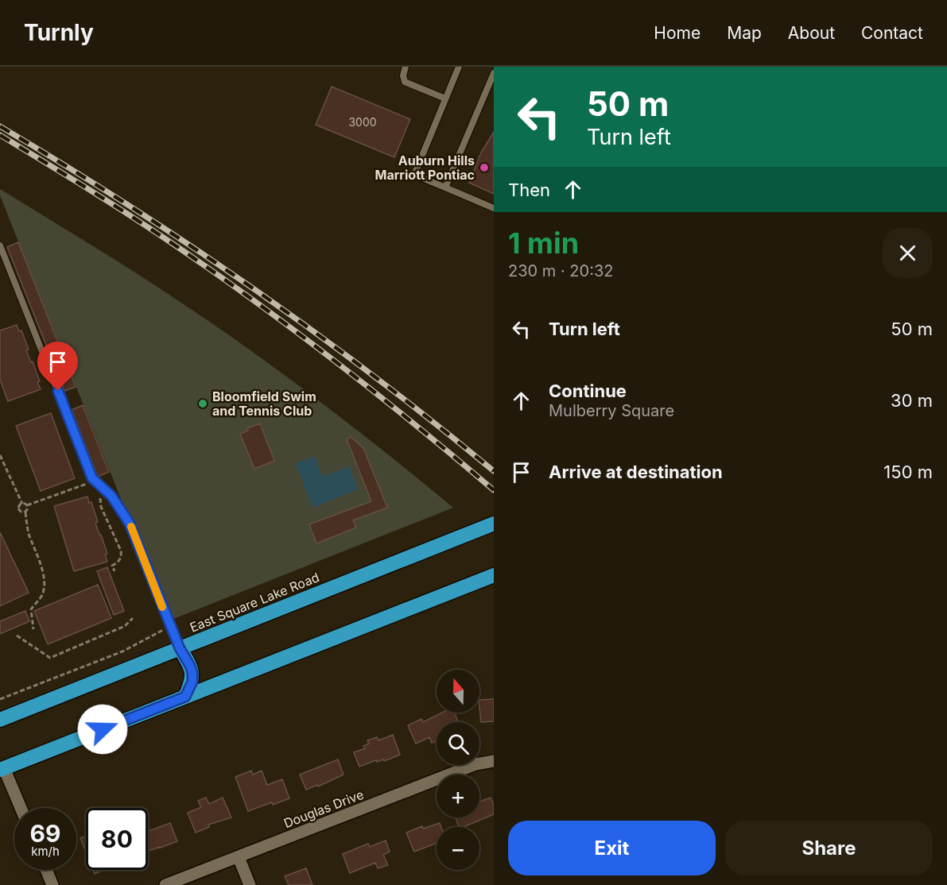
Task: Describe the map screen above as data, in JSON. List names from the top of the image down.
{
  "streets": {
    "highway": ["East Square Lake Road"],
    "street": ["Douglas Drive"]
  },
  "places": ["Auburn Hills Marriott Pontiac", "Bloomfield Swim and Tennis Club"],
  "house_numbers": ["3000"],
  "north": "top",
  "page": {
    "header": "Turnly",
    "nav": [
      "Home",
      "Map",
      "About",
      "Contact"
    ],
    "turn": ["50 m", "Turn left"],
    "then": "Then",
    "heading": ["1 min", "230 m · 20:32"],
    "list": [
      {
        "name": "Turn left",
        "value": "50 m"
      },
      {
        "name": "Continue",
        "note": "Mulberry Square",
        "value": "30 m"
      },
      {
        "name": "Arrive at destination",
        "value": "150 m"
      }
    ],
    "map_buttons": ["+", "−"],
    "speed": "69 km/h",
    "limit": "80",
    "buttons": ["Exit", "Share"]
  }
}
